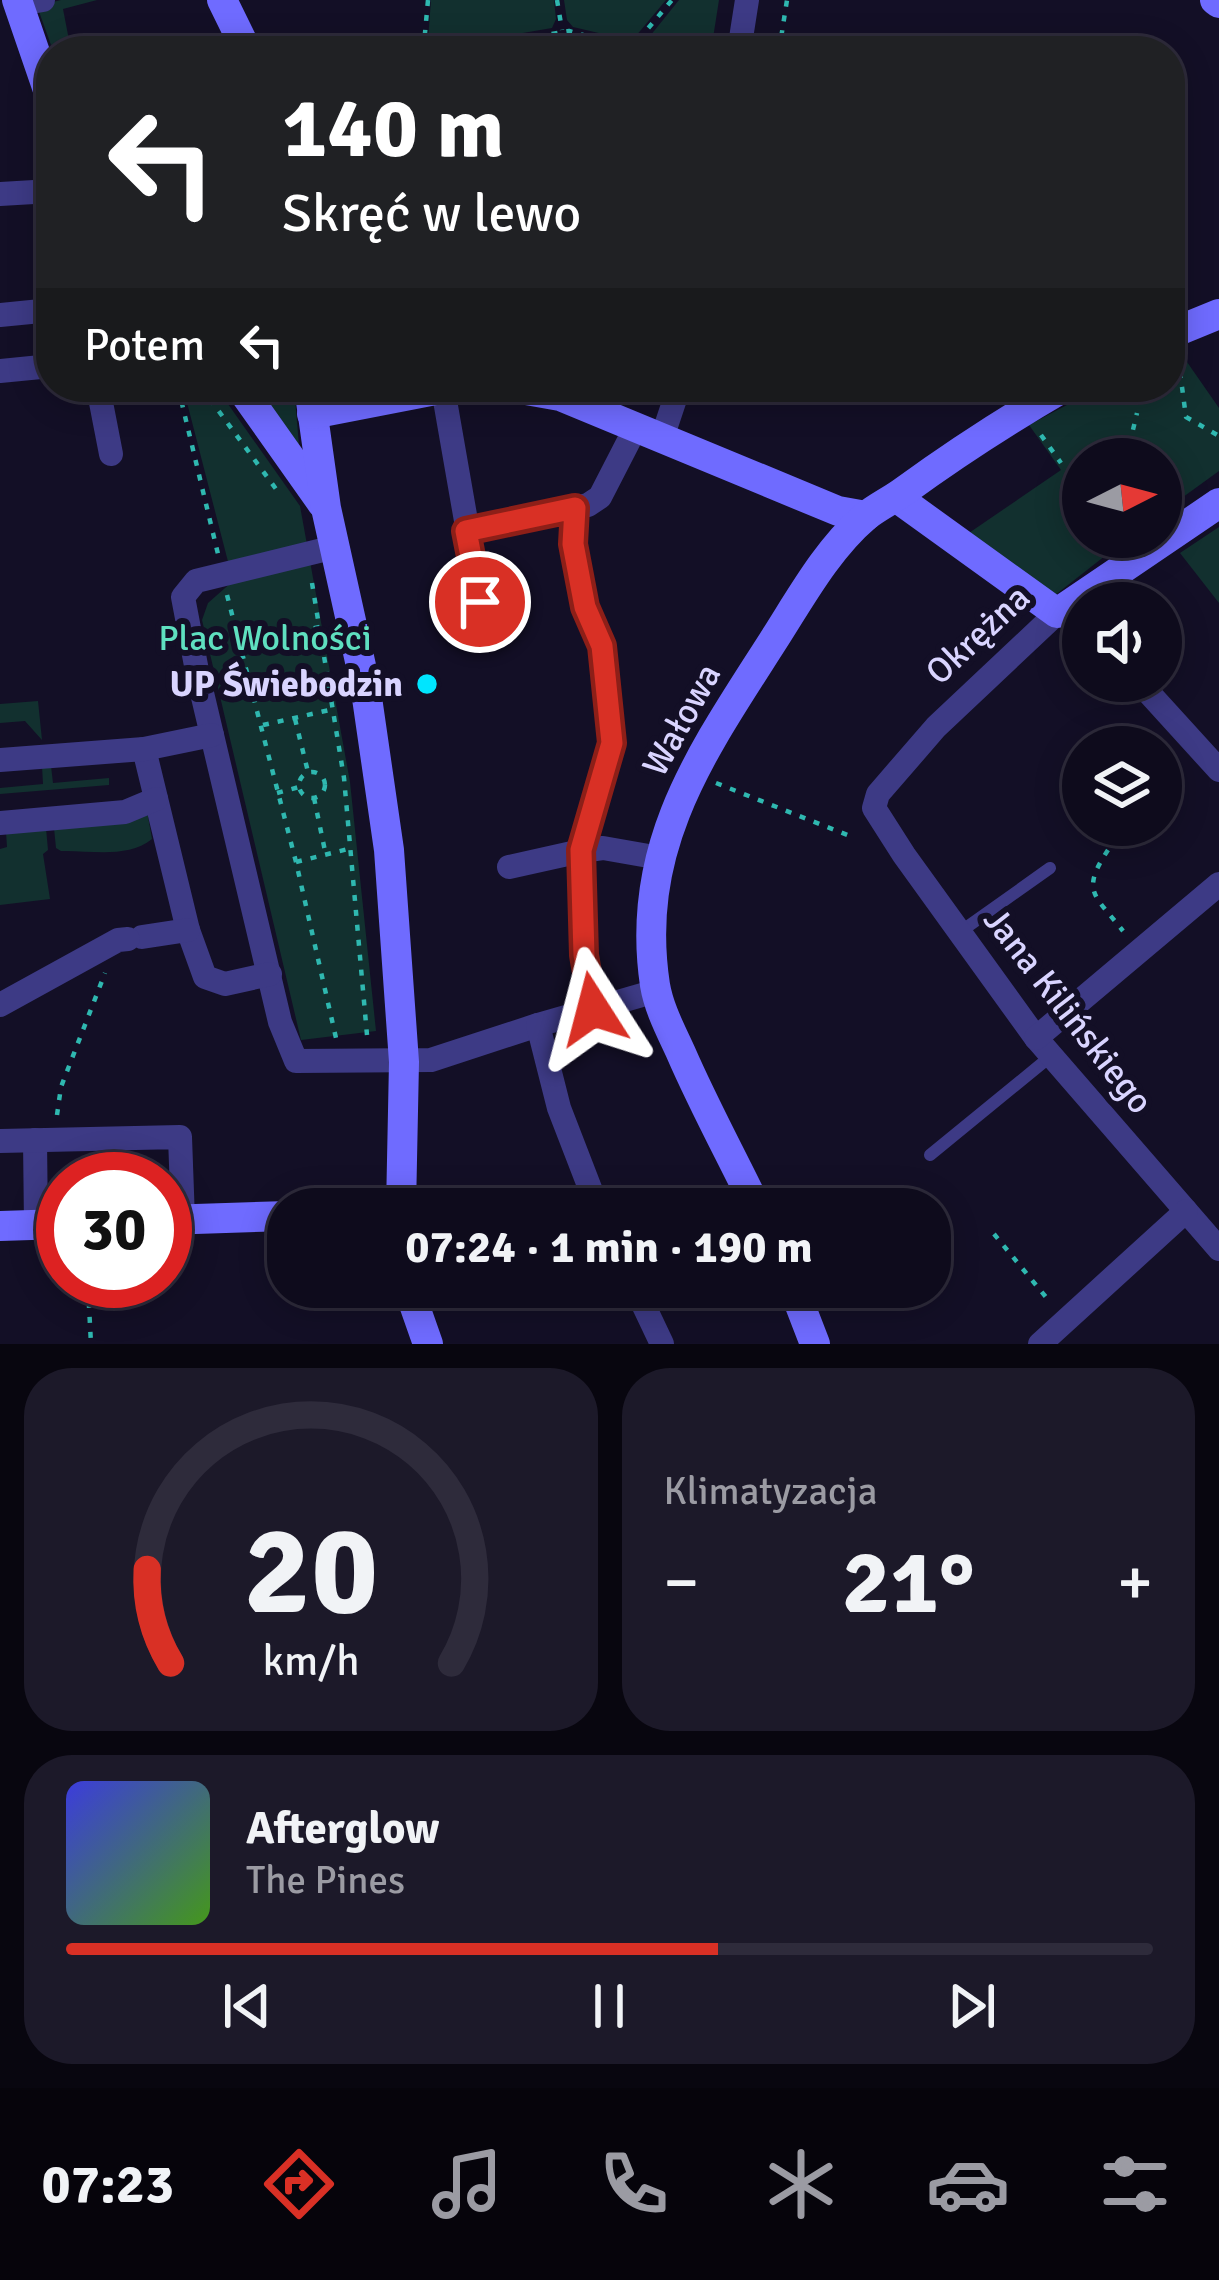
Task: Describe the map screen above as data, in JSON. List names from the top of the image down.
{
  "streets": {
    "street": ["Okrężna", "Wałowa", "Jana Kilińskiego"]
  },
  "crossings": [
    ["Okrężna", "Jana Kilińskiego"]
  ],
  "parks": ["Plac Wolności"],
  "places": ["UP Świebodzin"],
  "north": "right",
  "page": {
    "turn": ["140 m", "Skręć w lewo"],
    "then": "Potem",
    "limit": "30",
    "trip": "07:24 · 1 min · 190 m",
    "tile": "Klimatyzacja",
    "heat": ["−", "21°", "+"],
    "song": ["Afterglow", "The Pines"],
    "tabs": "07:23",
    "gauge": ["20", "km/h"]
  }
}
